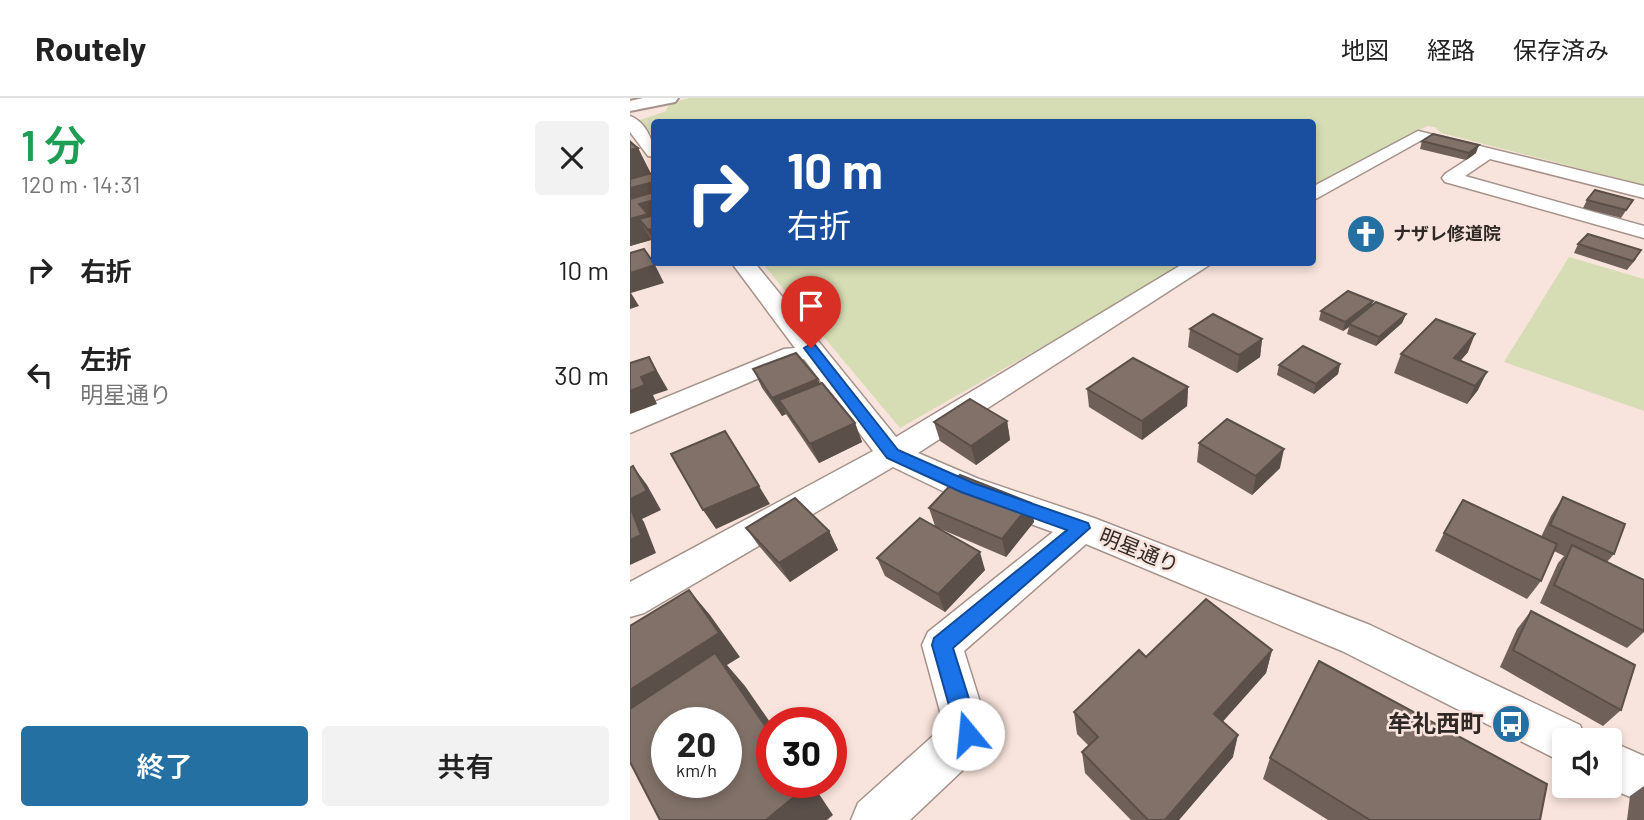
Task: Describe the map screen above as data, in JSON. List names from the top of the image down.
{
  "streets": {
    "street": ["明星通り"]
  },
  "places": {
    "church": ["ナザレ修道院"],
    "bus stop": ["牟礼西町"]
  },
  "page": {
    "header": "Routely",
    "nav": ["地図", "経路", "保存済み"],
    "heading": ["1 分", "120 m · 14:31"],
    "turn": ["10 m", "右折"],
    "list": [
      {
        "name": "右折",
        "value": "10 m"
      },
      {
        "name": "左折",
        "note": "明星通り",
        "value": "30 m"
      }
    ],
    "speed": "20 km/h",
    "limit": "30",
    "buttons": ["終了", "共有"]
  }
}
